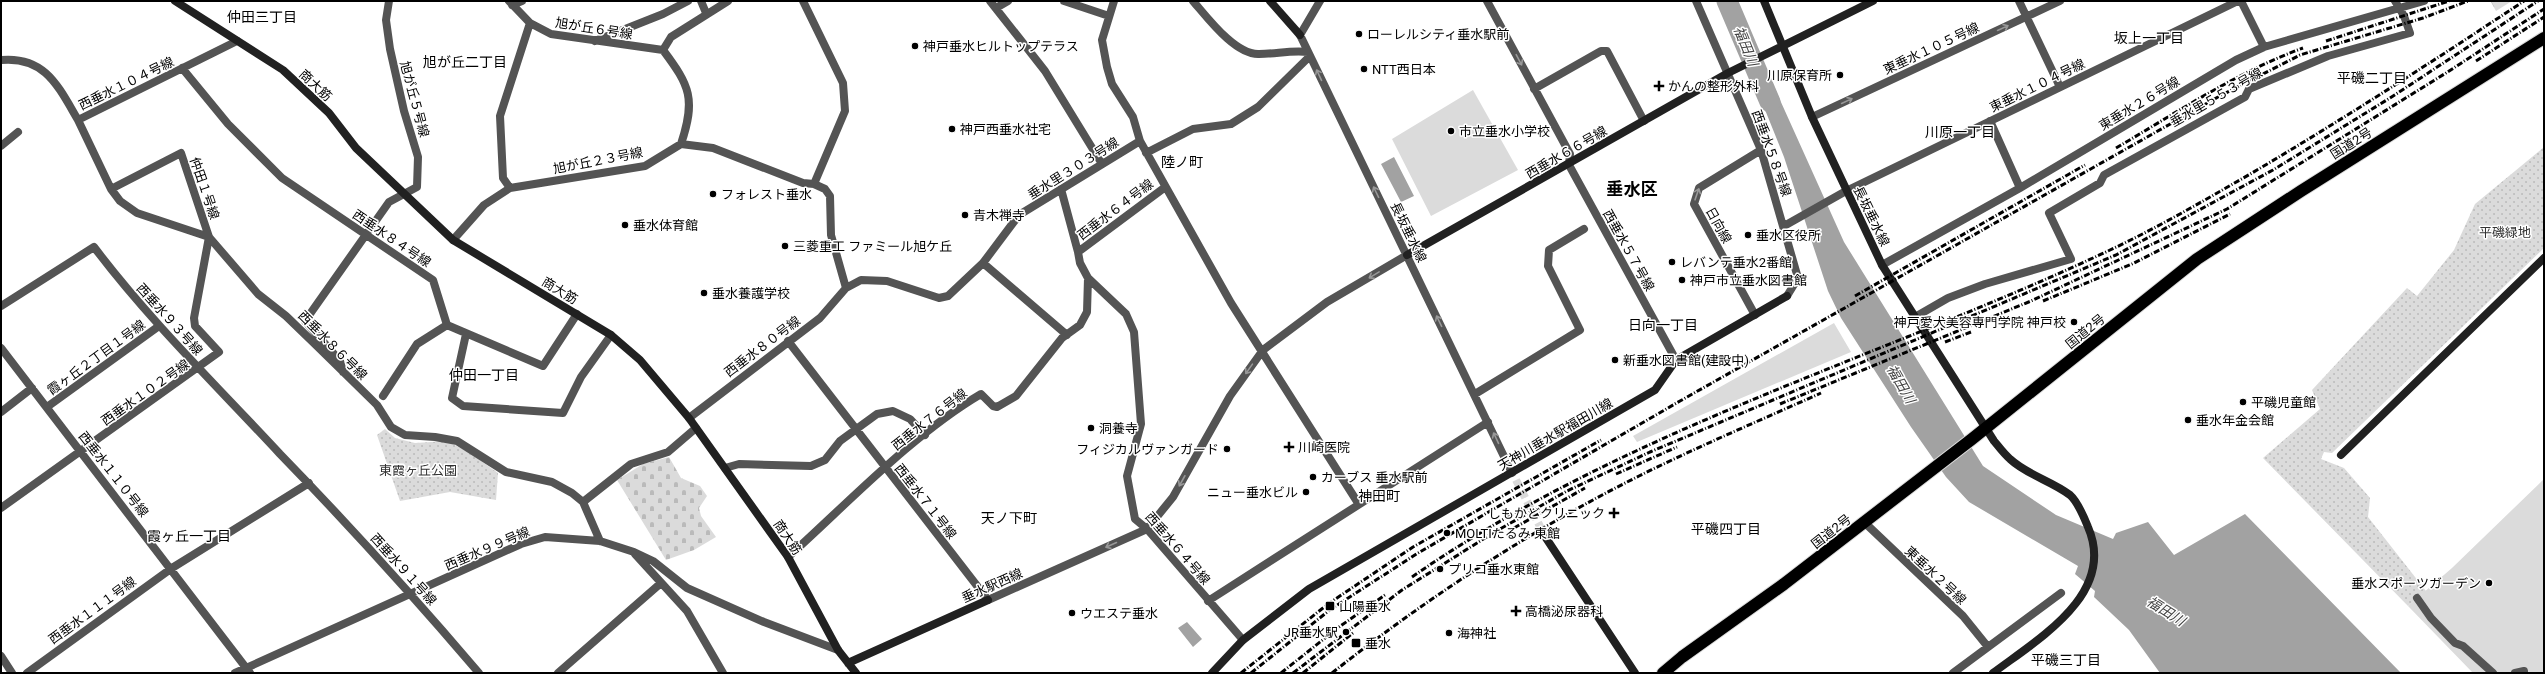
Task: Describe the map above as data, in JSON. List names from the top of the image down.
{
  "streets": {
    "highway": ["国道2号"],
    "street": [
      "旭が丘６号線",
      "東垂水１０５号線",
      "西垂水１０４号線",
      "商大筋",
      "東垂水１０４号線",
      "垂水里５５３号線",
      "旭が丘５号線",
      "東垂水２６号線",
      "西垂水６６号線",
      "西垂水５８号線",
      "旭が丘２３号線",
      "垂水里３０３号線",
      "仲田１号線",
      "西垂水６４号線",
      "長坂垂水線",
      "日向線",
      "西垂水８４号線",
      "西垂水５７号線",
      "西垂水９３号線",
      "西垂水８６号線",
      "西垂水８０号線",
      "霞ヶ丘２丁目１号線",
      "西垂水１０２号線",
      "西垂水７６号線",
      "天神川垂水駅福田川線",
      "西垂水１１０号線",
      "西垂水７１号線",
      "西垂水９９号線",
      "西垂水９１号線",
      "東垂水２号線",
      "垂水駅西線",
      "西垂水１１１号線"
    ]
  },
  "crossings": [
    ["東垂水１０５号線", "長坂垂水線"],
    ["西垂水１０４号線", "商大筋"],
    ["西垂水１０４号線", "西垂水８４号線"],
    ["商大筋", "旭が丘５号線"],
    ["商大筋", "西垂水８０号線"],
    ["商大筋", "西垂水７６号線"],
    ["商大筋", "西垂水９９号線"],
    ["商大筋", "垂水駅西線"],
    ["東垂水１０４号線", "長坂垂水線"],
    ["垂水里５５３号線", "東垂水２６号線"],
    ["垂水里５５３号線", "長坂垂水線"],
    ["東垂水２６号線", "長坂垂水線"],
    ["国道2号", "長坂垂水線"],
    ["国道2号", "東垂水２号線"],
    ["西垂水６６号線", "西垂水５８号線"],
    ["西垂水６６号線", "長坂垂水線"],
    ["西垂水６６号線", "西垂水５７号線"],
    ["西垂水５８号線", "日向線"],
    ["西垂水５８号線", "天神川垂水駅福田川線"],
    ["仲田１号線", "西垂水８６号線"],
    ["仲田１号線", "西垂水１０２号線"],
    ["西垂水６４号線", "西垂水７６号線"],
    ["西垂水６４号線", "天神川垂水駅福田川線"],
    ["西垂水６４号線", "垂水駅西線"],
    ["長坂垂水線", "天神川垂水駅福田川線"],
    ["日向線", "天神川垂水駅福田川線"],
    ["西垂水５７号線", "天神川垂水駅福田川線"],
    ["西垂水９３号線", "霞ヶ丘２丁目１号線"],
    ["西垂水９３号線", "西垂水１０２号線"],
    ["西垂水９３号線", "西垂水９１号線"],
    ["西垂水９３号線", "西垂水１１１号線"],
    ["西垂水８６号線", "西垂水１０２号線"],
    ["西垂水８０号線", "西垂水７１号線"],
    ["霞ヶ丘２丁目１号線", "西垂水１１０号線"],
    ["西垂水１０２号線", "西垂水１１０号線"],
    ["西垂水７６号線", "西垂水７１号線"],
    ["西垂水１１０号線", "西垂水９９号線"],
    ["西垂水１１０号線", "西垂水１１１号線"],
    ["西垂水７１号線", "垂水駅西線"],
    ["西垂水９９号線", "西垂水９１号線"],
    ["西垂水９１号線", "西垂水１１１号線"]
  ],
  "one_way": ["東垂水１０５号線", "垂水駅西線"],
  "districts": [
    "仲田三丁目",
    "坂上一丁目",
    "旭が丘二丁目",
    "平磯二丁目",
    "川原一丁目",
    "陸ノ町",
    "垂水区",
    "日向一丁目",
    "仲田一丁目",
    "神田町",
    "天ノ下町",
    "平磯四丁目",
    "霞ヶ丘一丁目",
    "平磯三丁目"
  ],
  "water": ["福田川"],
  "parks": ["平磯緑地", "東霞ヶ丘公園"],
  "places": {
    "other": [
      "ローレルシティ垂水駅前",
      "神戸垂水ヒルトップテラス",
      "NTT西日本",
      "川原保育所",
      "神戸西垂水社宅",
      "市立垂水小学校",
      "フォレスト垂水",
      "青木禅寺",
      "垂水体育館",
      "垂水区役所",
      "三菱重工 ファミール旭ケ丘",
      "レバンテ垂水2番館",
      "神戸市立垂水図書館",
      "垂水養護学校",
      "神戸愛犬美容専門学院 神戸校",
      "新垂水図書館(建設中)",
      "平磯児童館",
      "垂水年金会館",
      "洞養寺",
      "フィジカルヴァンガード",
      "カーブス 垂水駅前",
      "ニュー垂水ビル",
      "MOLTIたるみ 東館",
      "プリコ垂水東館",
      "垂水スポーツガーデン",
      "ウエステ垂水",
      "JR垂水駅",
      "海神社"
    ],
    "health": [
      "かんの整形外科",
      "川崎医院",
      "しもかどクリニック",
      "高橋泌尿器科"
    ],
    "transit": ["山陽垂水", "垂水"]
  }
}
